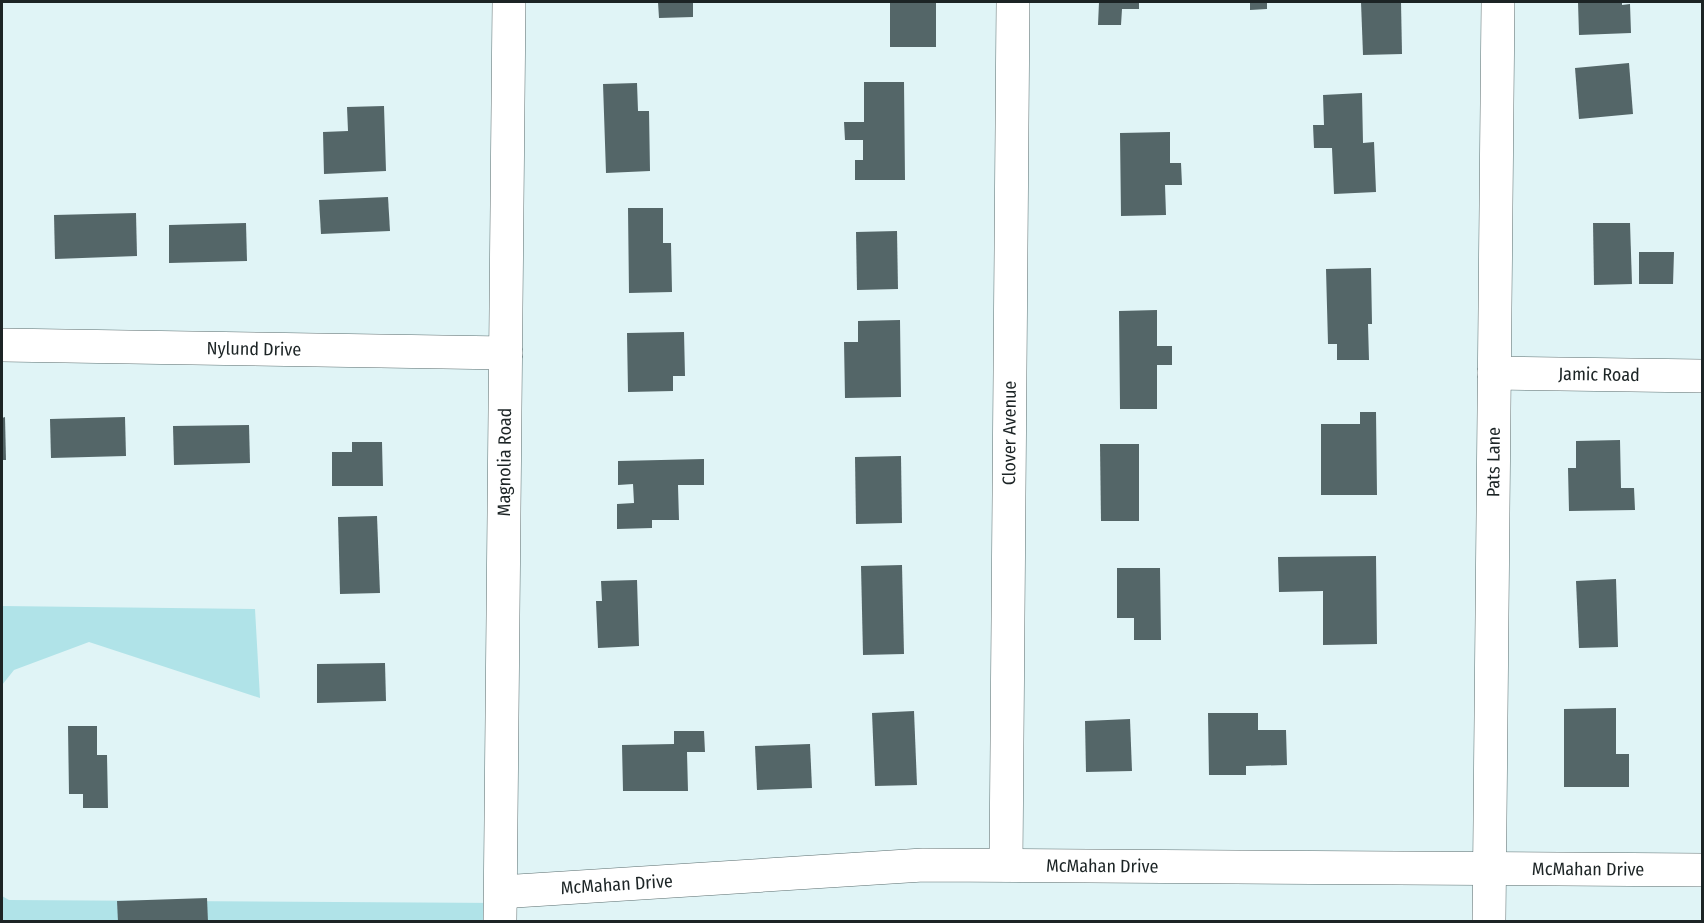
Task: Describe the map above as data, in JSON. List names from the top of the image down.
{
  "streets": {
    "street": [
      "Nylund Drive",
      "Jamic Road",
      "Clover Avenue",
      "Pats Lane",
      "Magnolia Road",
      "McMahan Drive"
    ]
  },
  "crossings": [
    ["Nylund Drive", "Magnolia Road"],
    ["Jamic Road", "Pats Lane"],
    ["Clover Avenue", "McMahan Drive"],
    ["Pats Lane", "McMahan Drive"],
    ["Magnolia Road", "McMahan Drive"]
  ]
}
